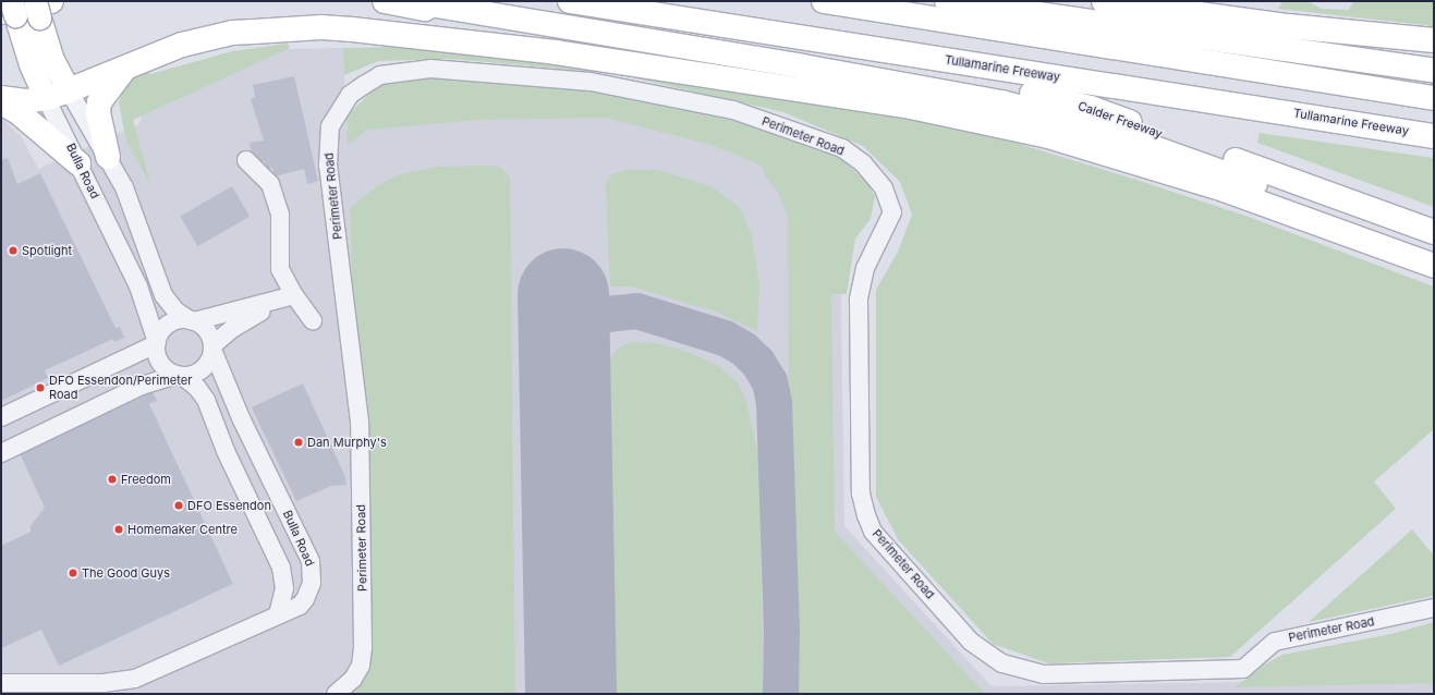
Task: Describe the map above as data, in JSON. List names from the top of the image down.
{
  "streets": {
    "highway": ["Tullamarine Freeway", "Calder Freeway"],
    "main road": ["Bulla Road"],
    "street": ["Perimeter Road"]
  },
  "crossings": [
    ["Tullamarine Freeway", "Calder Freeway"]
  ],
  "places": [
    "Spotlight",
    "DFO Essendon/Perimeter Road",
    "Dan Murphy's",
    "Freedom",
    "DFO Essendon",
    "Homemaker Centre",
    "The Good Guys"
  ]
}
